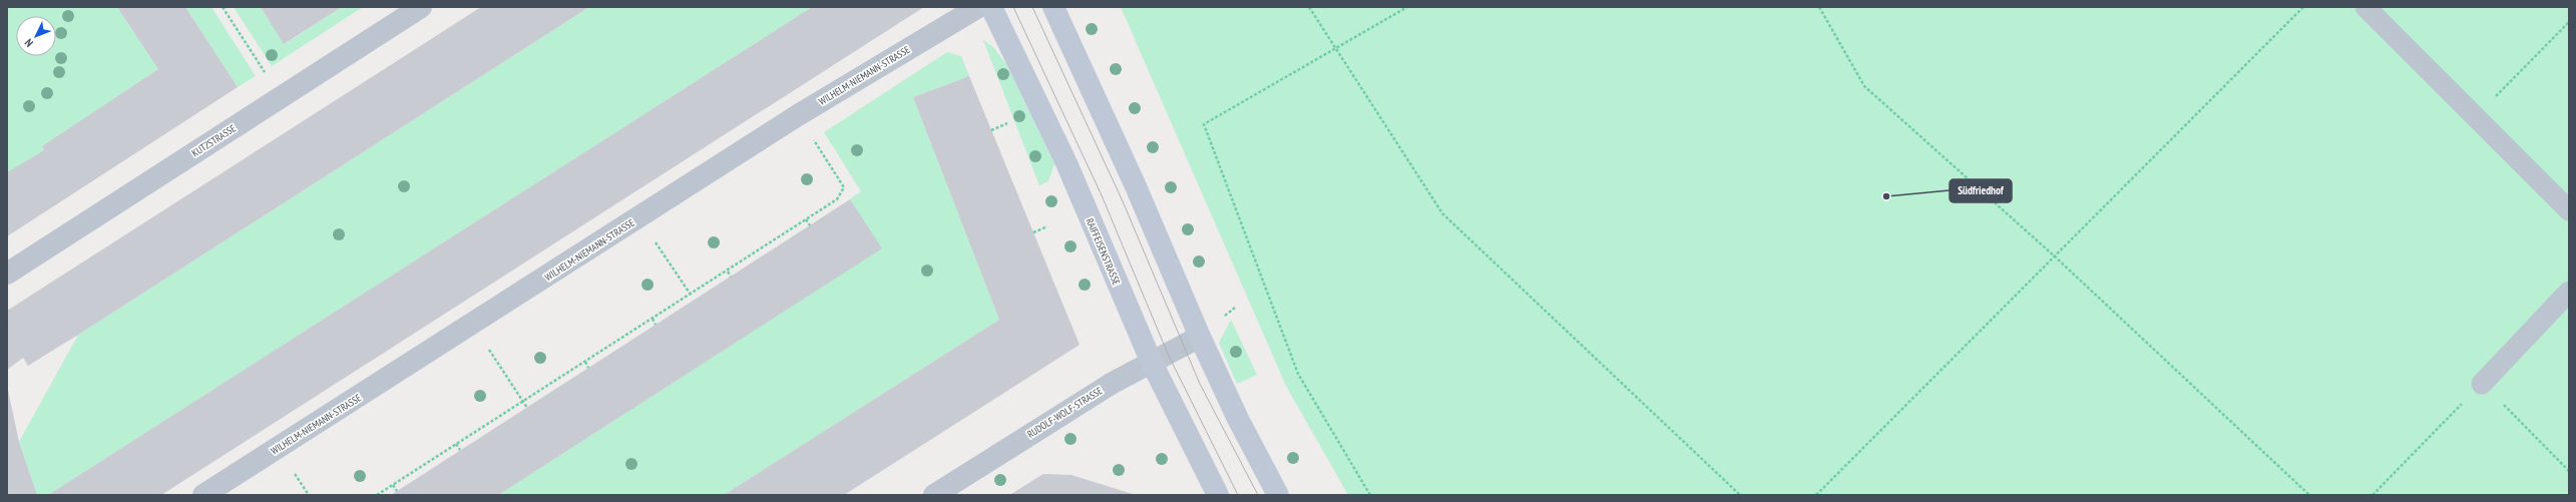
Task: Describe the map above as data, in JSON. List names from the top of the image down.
{
  "streets": {
    "main road": ["RAIFFEISENSTRASSE"],
    "street": ["WILHELM-NIEMANN-STRASSE", "KUTZSTRASSE", "RUDOLF-WOLF-STRASSE"]
  },
  "crossings": [
    ["RAIFFEISENSTRASSE", "RUDOLF-WOLF-STRASSE"]
  ],
  "places": ["Südfriedhof"],
  "north": "bottom left"
}
